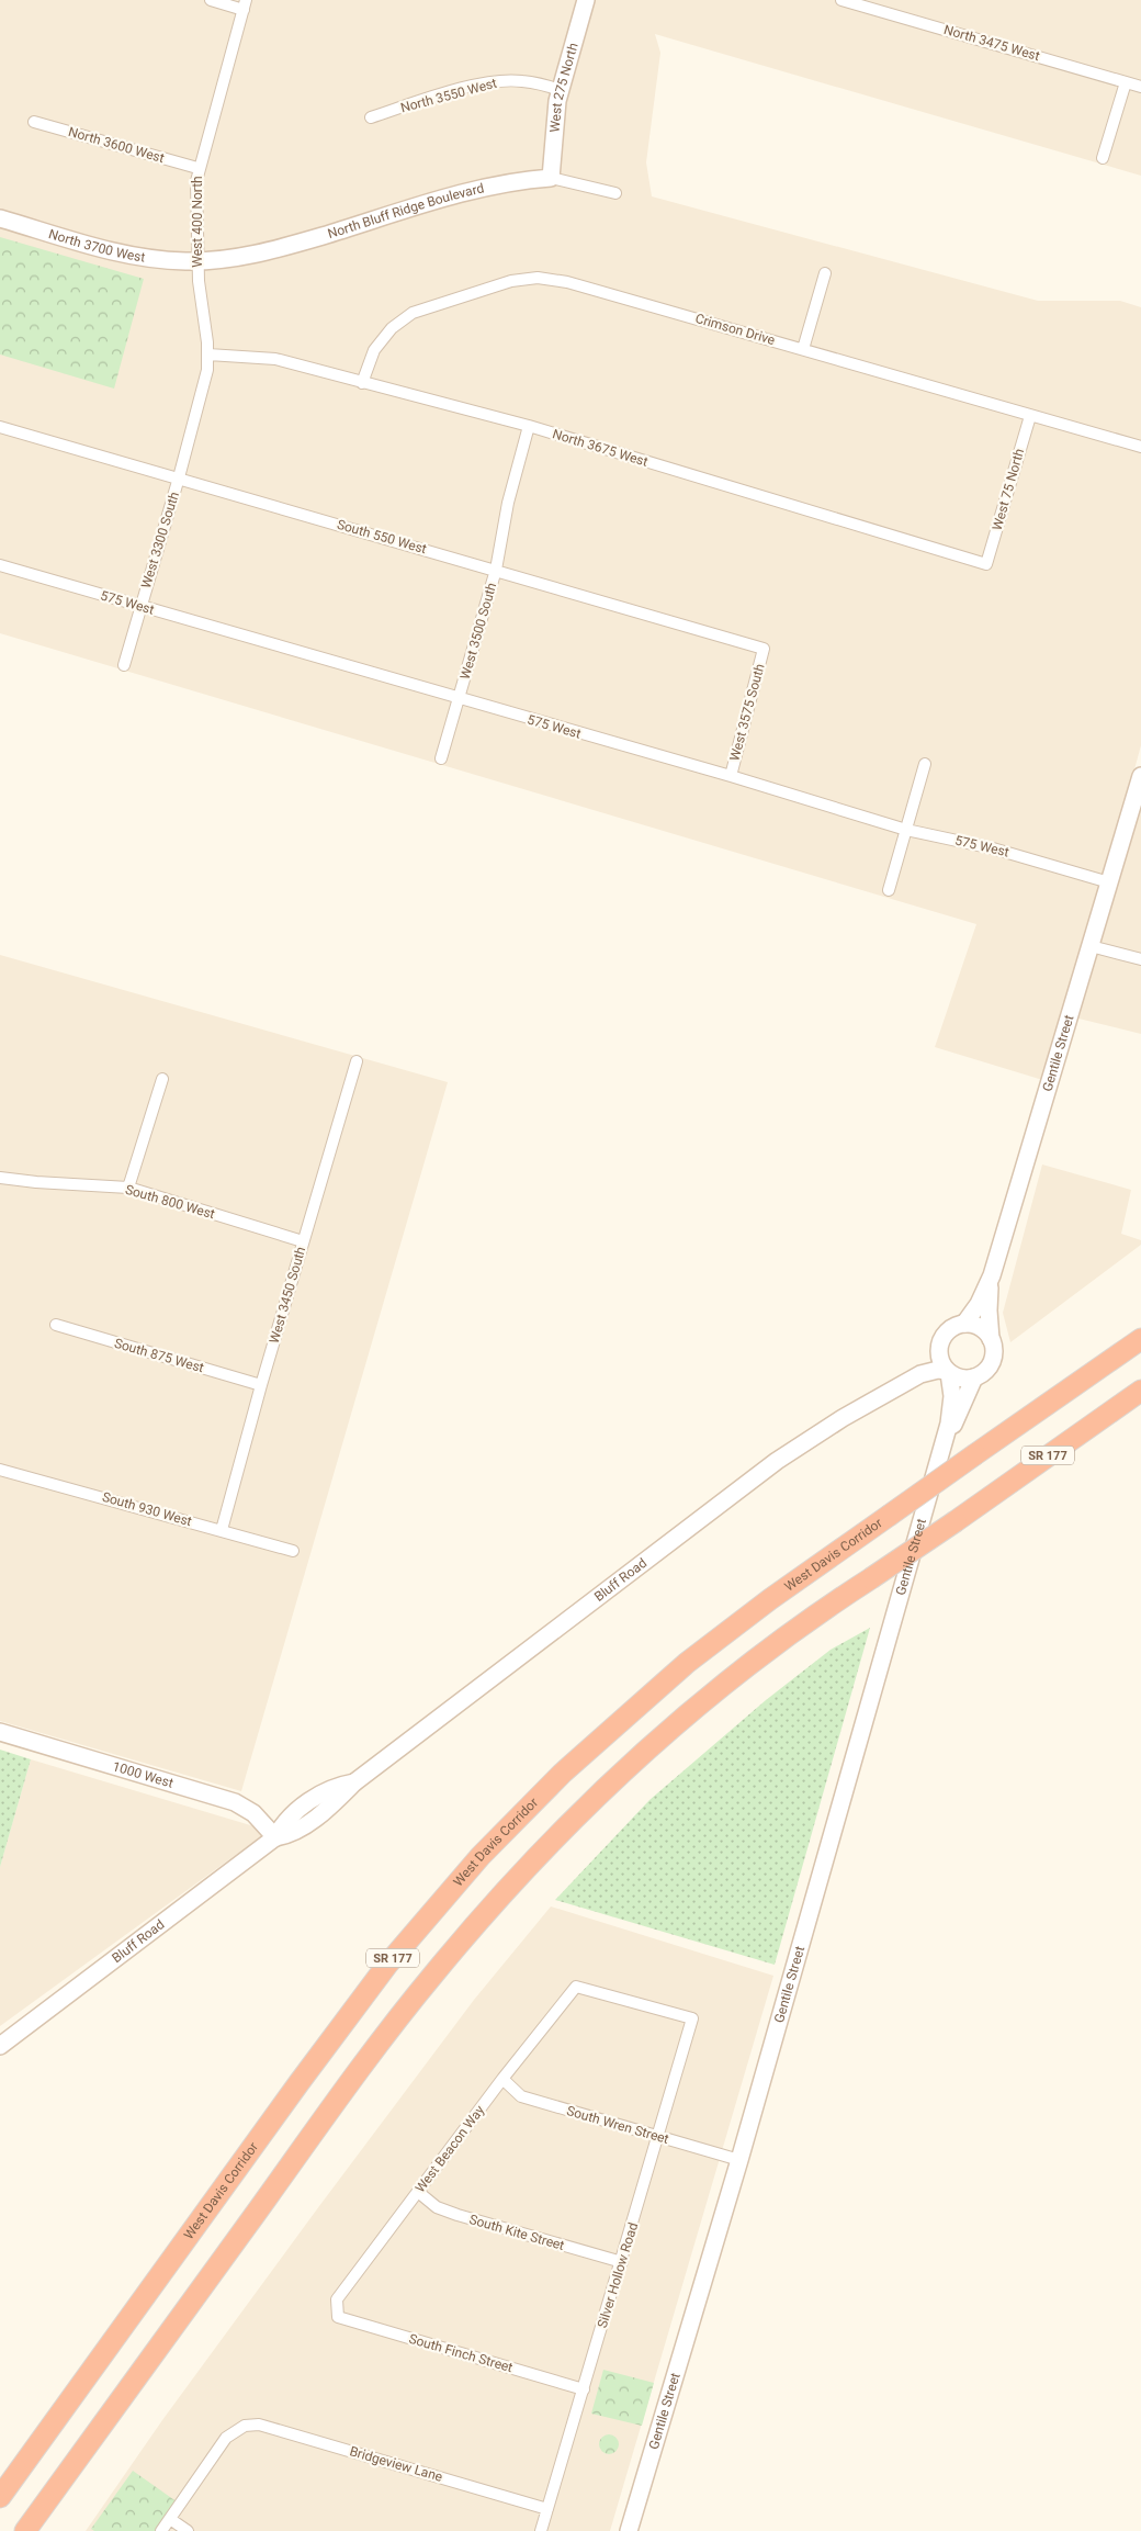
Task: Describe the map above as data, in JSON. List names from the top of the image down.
{
  "streets": {
    "highway": ["SR 177", "West Davis Corridor"],
    "main road": [
      "West 275 North",
      "North Bluff Ridge Boulevard",
      "North 3700 West",
      "Gentile Street",
      "Bluff Road",
      "1000 West"
    ],
    "street": [
      "North 3475 West",
      "North 3550 West",
      "North 3600 West",
      "West 400 North",
      "Crimson Drive",
      "North 3675 West",
      "West 75 North",
      "South 550 West",
      "West 3300 South",
      "575 West",
      "West 3500 South",
      "West 3575 South",
      "South 800 West",
      "West 3450 South",
      "South 875 West",
      "South 930 West",
      "South Wren Street",
      "West Beacon Way",
      "South Kite Street",
      "Silver Hollow Road",
      "South Finch Street",
      "Bridgeview Lane"
    ]
  },
  "crossings": [
    ["West 275 North", "North 3550 West"],
    ["West 275 North", "North Bluff Ridge Boulevard"],
    ["North 3600 West", "West 400 North"],
    ["North Bluff Ridge Boulevard", "West 400 North"],
    ["North Bluff Ridge Boulevard", "North 3700 West"],
    ["West 400 North", "North 3700 West"],
    ["West 400 North", "North 3675 West"],
    ["West 400 North", "West 3300 South"],
    ["Crimson Drive", "North 3675 West"],
    ["Crimson Drive", "West 75 North"],
    ["North 3675 West", "West 75 North"],
    ["North 3675 West", "West 3500 South"],
    ["South 550 West", "West 3300 South"],
    ["South 550 West", "West 3500 South"],
    ["South 550 West", "West 3575 South"],
    ["West 3300 South", "575 West"],
    ["575 West", "West 3500 South"],
    ["575 West", "West 3575 South"],
    ["575 West", "Gentile Street"],
    ["Gentile Street", "Bluff Road"],
    ["Gentile Street", "South Wren Street"],
    ["South 800 West", "West 3450 South"],
    ["West 3450 South", "South 875 West"],
    ["West 3450 South", "South 930 West"],
    ["Bluff Road", "1000 West"],
    ["South Wren Street", "West Beacon Way"],
    ["South Wren Street", "Silver Hollow Road"],
    ["West Beacon Way", "South Kite Street"],
    ["West Beacon Way", "Silver Hollow Road"],
    ["West Beacon Way", "South Finch Street"],
    ["South Kite Street", "Silver Hollow Road"],
    ["Silver Hollow Road", "South Finch Street"],
    ["Silver Hollow Road", "Bridgeview Lane"]
  ]
}
